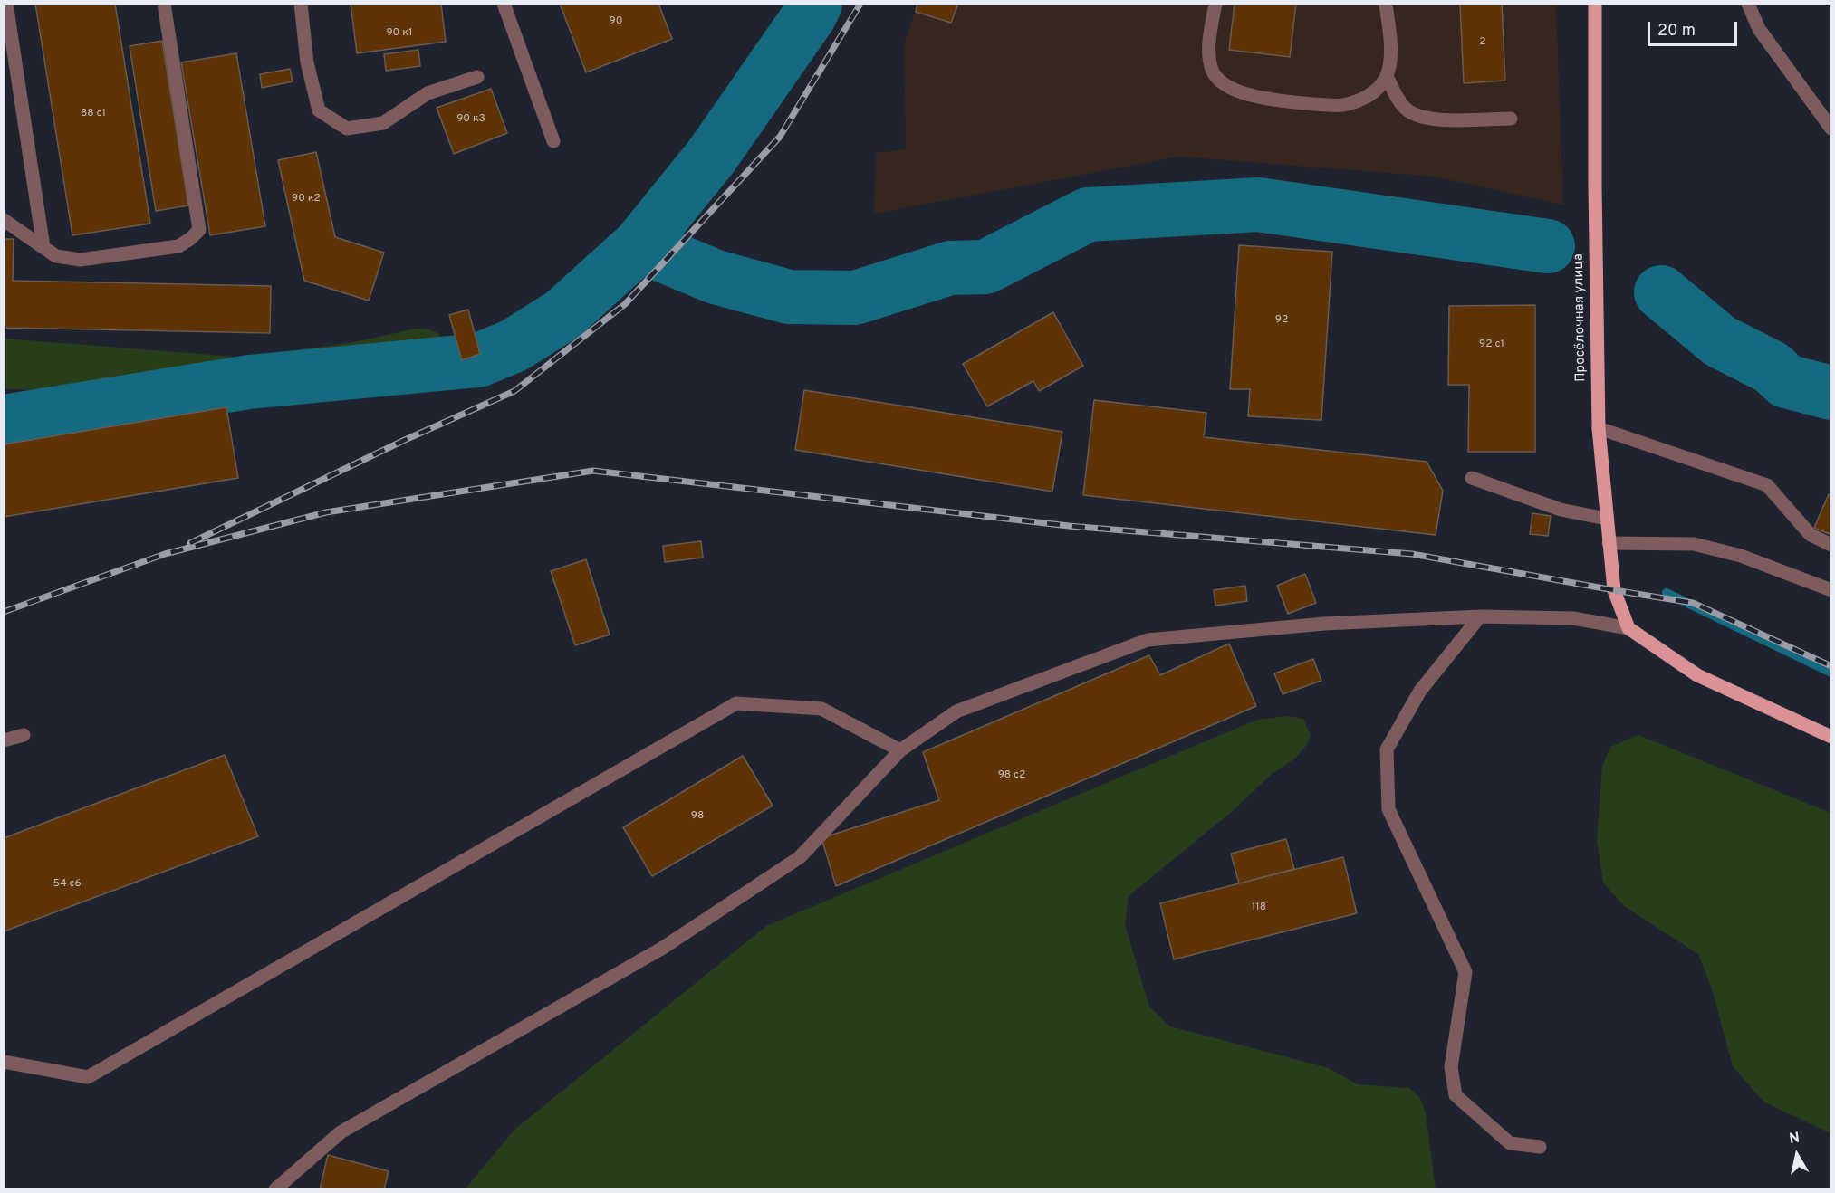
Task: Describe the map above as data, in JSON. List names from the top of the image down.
{
  "streets": {
    "main road": ["Просёлочная улица"]
  },
  "house_numbers": [
    "90",
    "90 к1",
    "2",
    "88 с1",
    "90 к3",
    "90 к2",
    "92",
    "92 с1",
    "98 с2",
    "98",
    "54 с6",
    "118"
  ],
  "scale_bar": "20 m",
  "north": "top"
}
